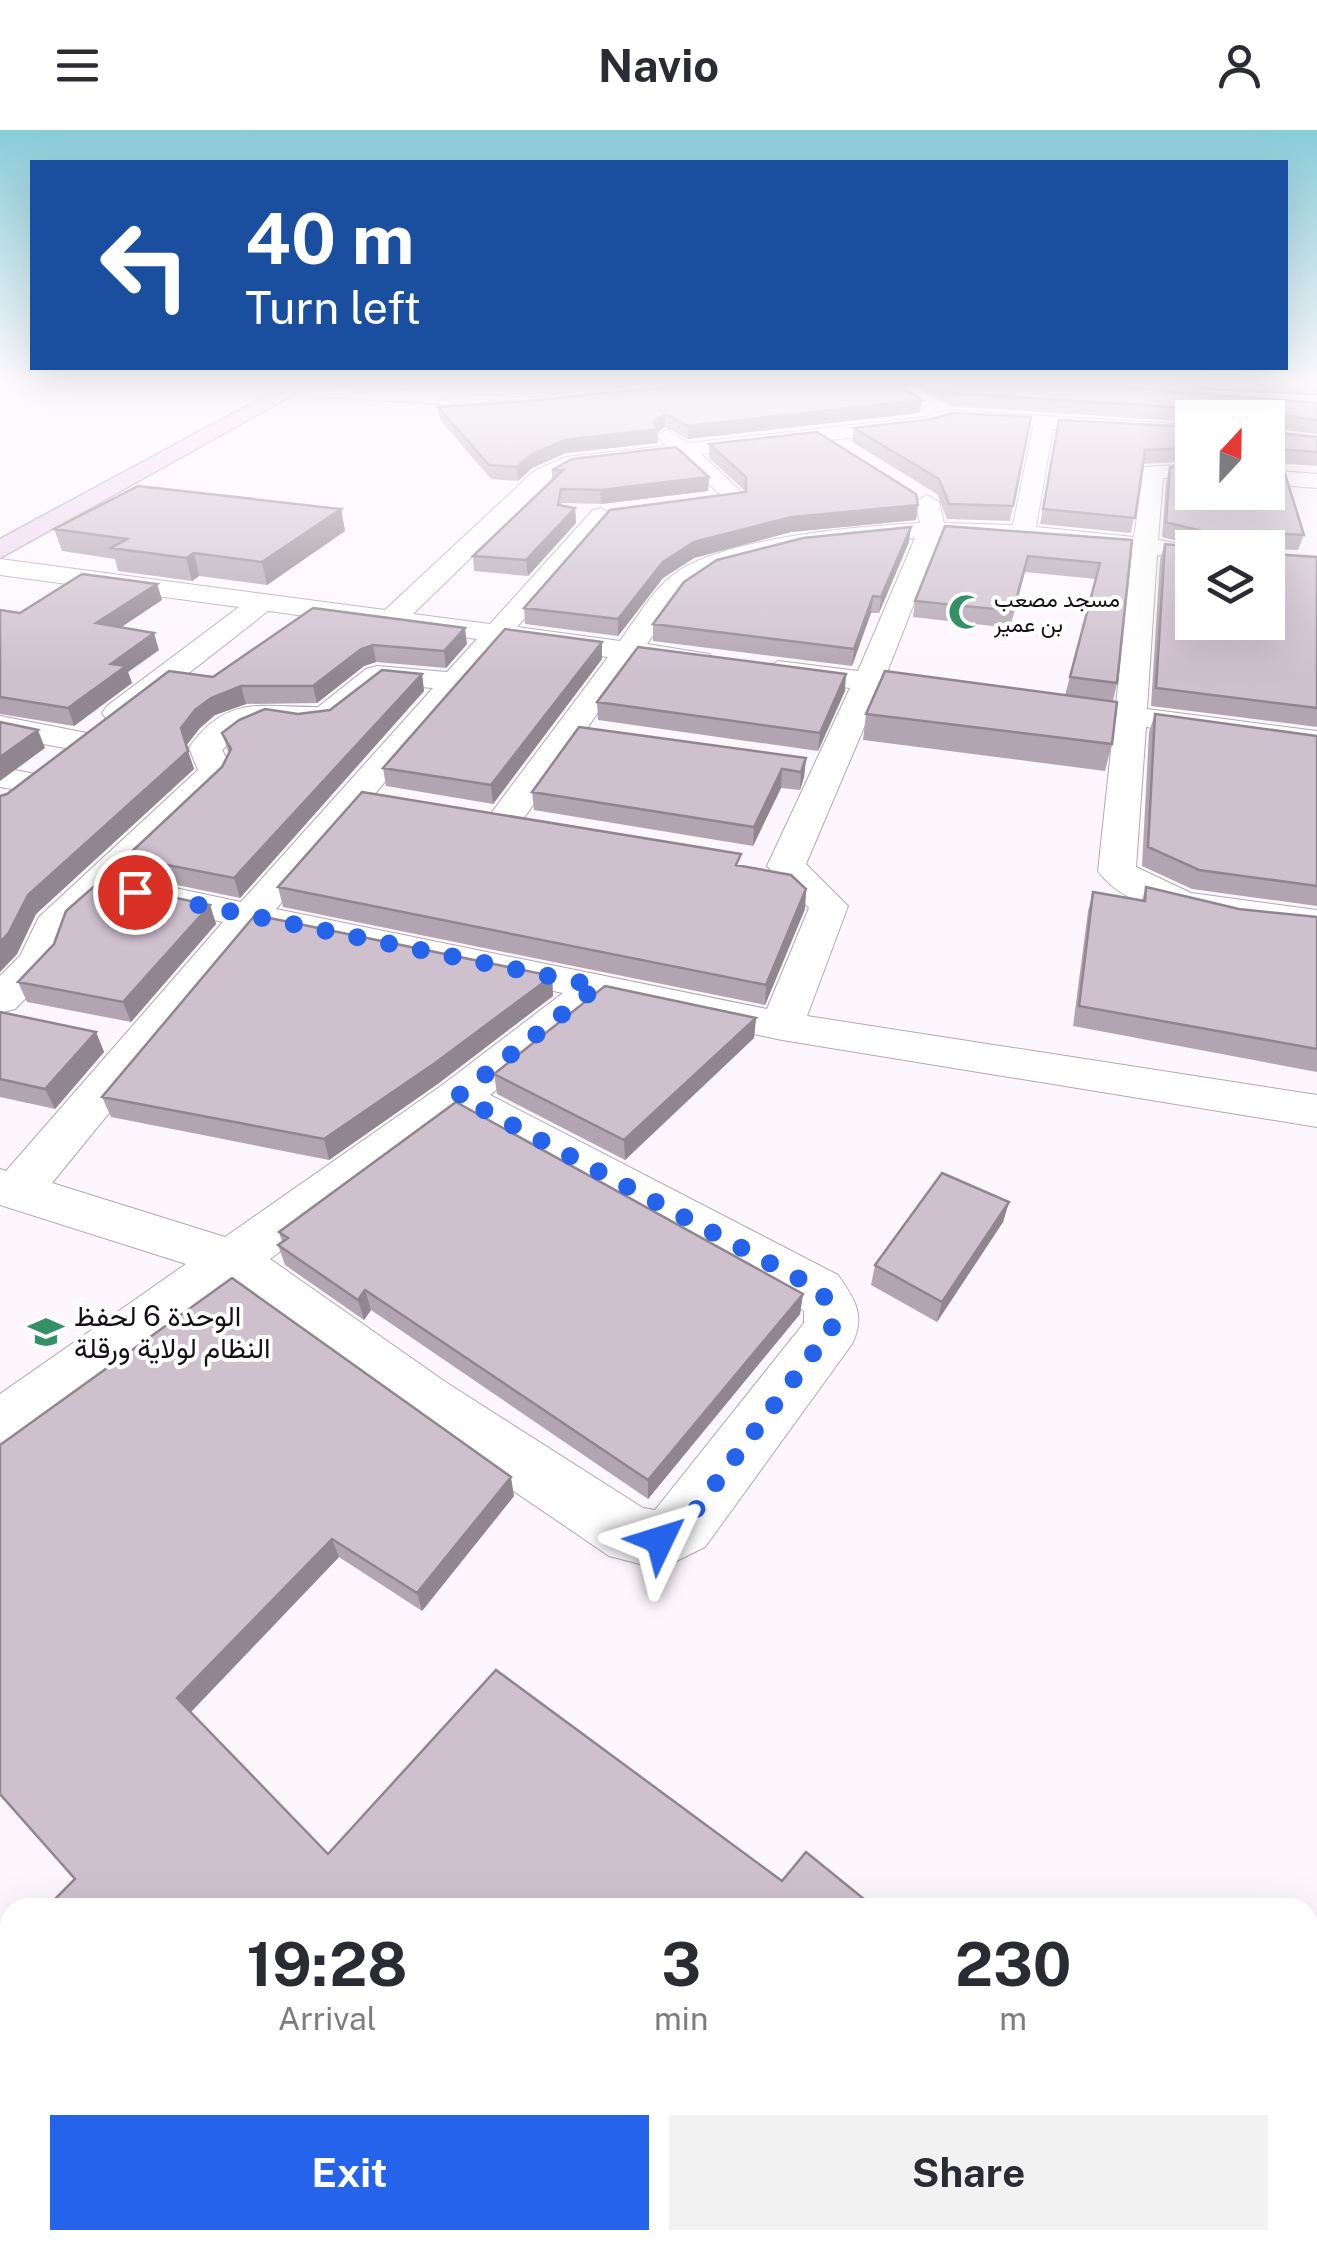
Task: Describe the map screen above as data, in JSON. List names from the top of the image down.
{
  "places": {
    "mosque": ["مسجد مصعب بن عمير"],
    "school or university": ["الوحدة 6 لحفظ النظام لولاية ورقلة"]
  },
  "north": "top",
  "page": {
    "header": "Navio",
    "turn": ["40 m", "Turn left"],
    "eta": [
      "19:28",
      "Arrival",
      "3",
      "min",
      "230",
      "m"
    ],
    "buttons": ["Exit", "Share"]
  }
}
